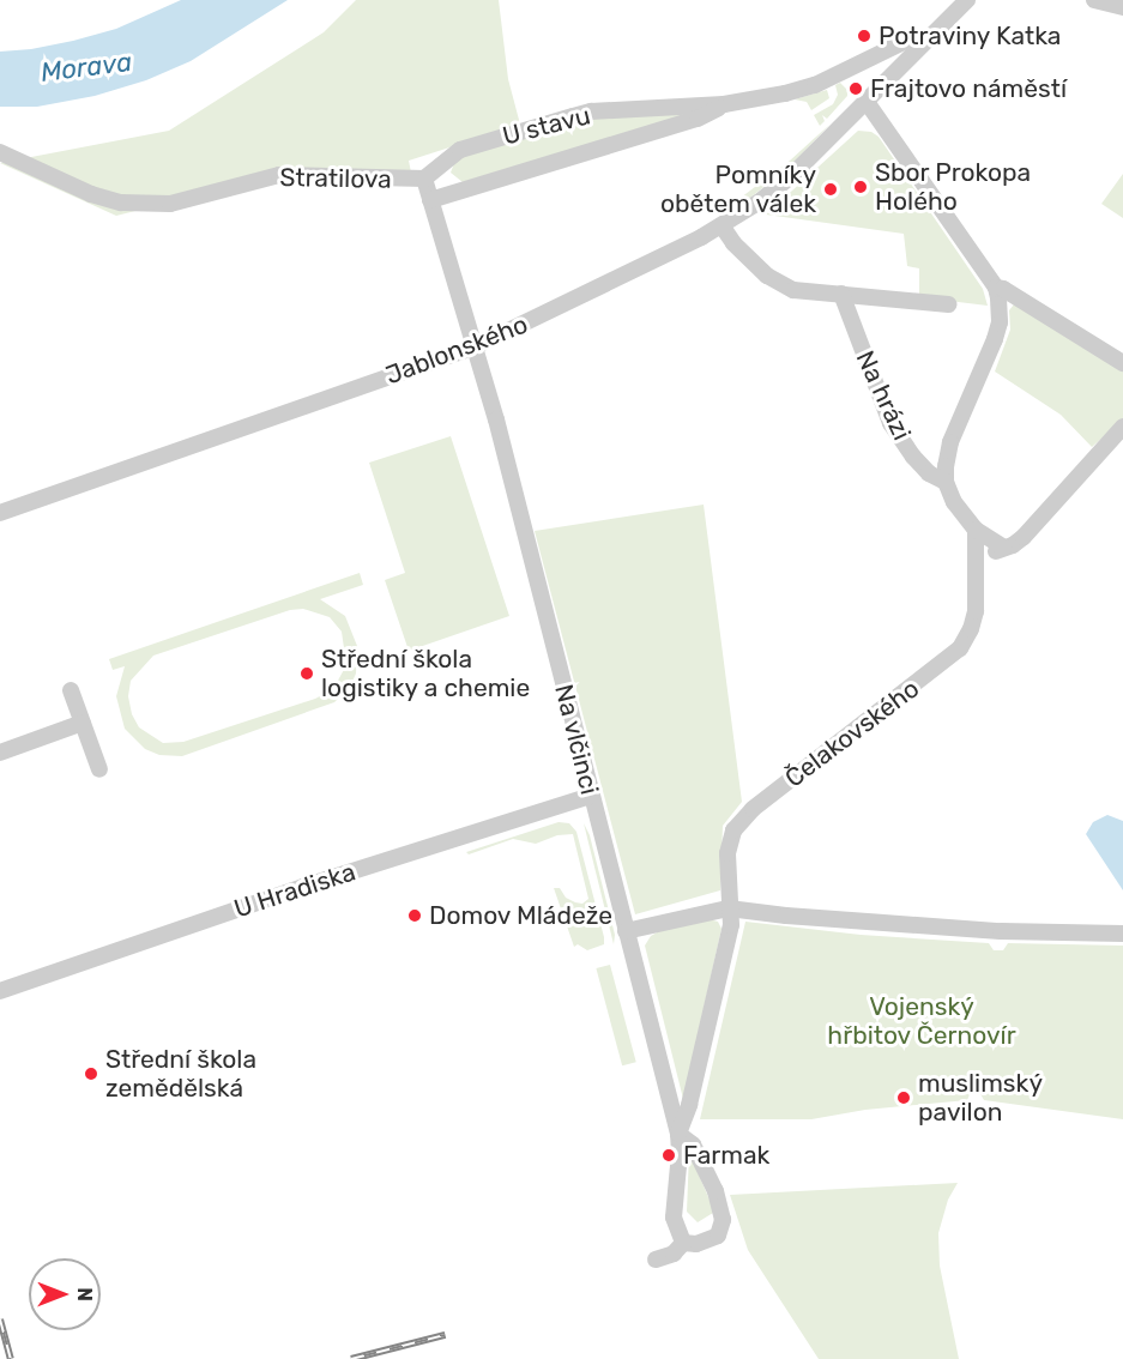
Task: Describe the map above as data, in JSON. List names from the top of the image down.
{
  "streets": {
    "street": [
      "U stavu",
      "Stratilova",
      "Jablonského",
      "Na hrázi",
      "Čelakovského",
      "Na vlčinci",
      "U Hradiska"
    ]
  },
  "crossings": [
    ["U stavu", "Stratilova"],
    ["U stavu", "Jablonského"],
    ["Stratilova", "Jablonského"],
    ["Stratilova", "Na vlčinci"],
    ["Jablonského", "Na vlčinci"],
    ["Čelakovského", "Na vlčinci"],
    ["Na vlčinci", "U Hradiska"]
  ],
  "water": ["Morava"],
  "parks": ["Vojenský hřbitov Černovír"],
  "places": [
    "Potraviny Katka",
    "Frajtovo náměstí",
    "Sbor Prokopa Holého",
    "Pomníky obětem válek",
    "Střední škola logistiky a chemie",
    "Domov Mládeže",
    "Střední škola zemědělská",
    "muslimský pavilon",
    "Farmak"
  ],
  "north": "right"
}
